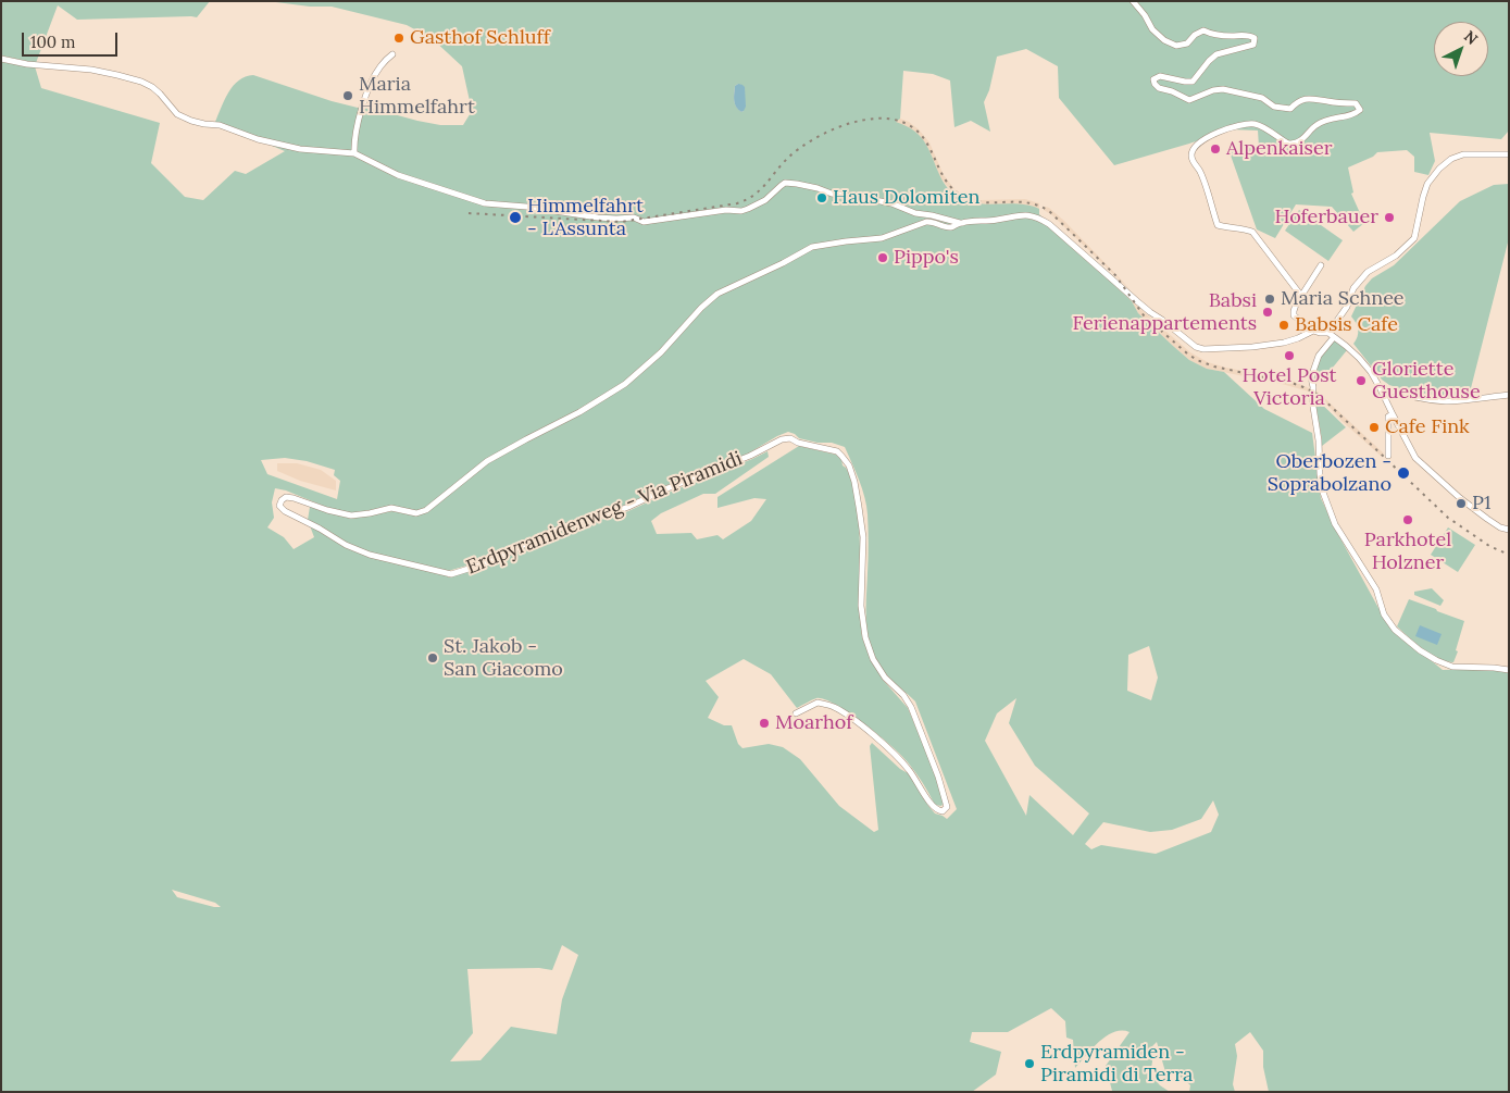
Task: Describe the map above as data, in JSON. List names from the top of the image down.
{
  "streets": {
    "street": ["Erdpyramidenweg - Via Piramidi"]
  },
  "places": [
    "Gasthof Schluff",
    "Maria Himmelfahrt",
    "Alpenkaiser",
    "Haus Dolomiten",
    "Himmelfahrt - L'Assunta",
    "Hoferbauer",
    "Pippo's",
    "Maria Schnee",
    "Babsi Ferienappartements",
    "Babsis Cafe",
    "Hotel Post Victoria",
    "Gloriette Guesthouse",
    "Cafe Fink",
    "Oberbozen - Soprabolzano",
    "P1",
    "Parkhotel Holzner",
    "St. Jakob - San Giacomo",
    "Moarhof",
    "Erdpyramiden - Piramidi di Terra"
  ],
  "scale_bar": "100 m",
  "north": "top right"
}
